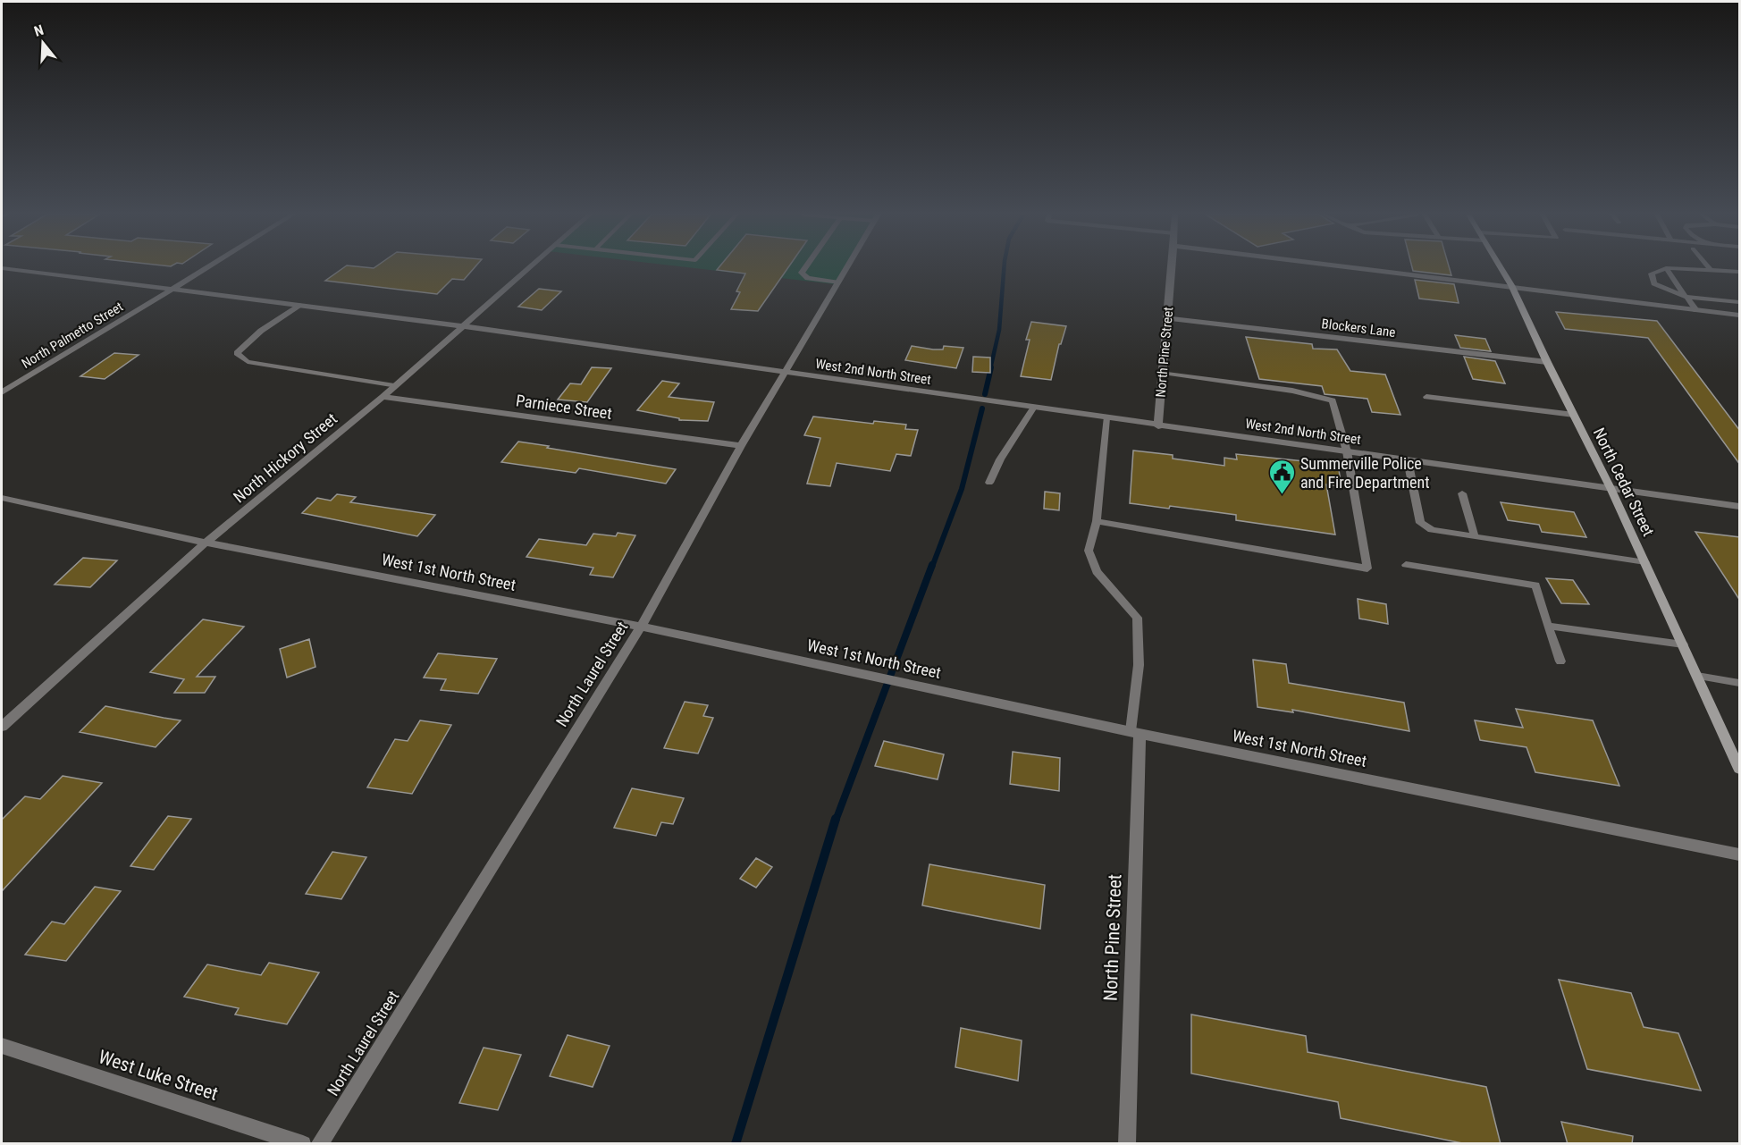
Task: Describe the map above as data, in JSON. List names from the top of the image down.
{
  "streets": {
    "street": [
      "Blockers Lane",
      "North Palmetto Street",
      "North Pine Street",
      "West 2nd North Street",
      "Parniece Street",
      "North Hickory Street",
      "North Cedar Street",
      "West 1st North Street",
      "North Laurel Street",
      "West Luke Street"
    ]
  },
  "crossings": [
    ["Blockers Lane", "North Pine Street"],
    ["Blockers Lane", "North Cedar Street"],
    ["North Palmetto Street", "West 2nd North Street"],
    ["North Pine Street", "West 2nd North Street"],
    ["North Pine Street", "West 1st North Street"],
    ["West 2nd North Street", "North Hickory Street"],
    ["West 2nd North Street", "North Cedar Street"],
    ["West 2nd North Street", "North Laurel Street"],
    ["Parniece Street", "North Hickory Street"],
    ["Parniece Street", "North Laurel Street"],
    ["North Hickory Street", "West 1st North Street"],
    ["West 1st North Street", "North Laurel Street"]
  ],
  "places": {
    "public building": ["Summerville Police and Fire Department"]
  },
  "north": "top"
}
